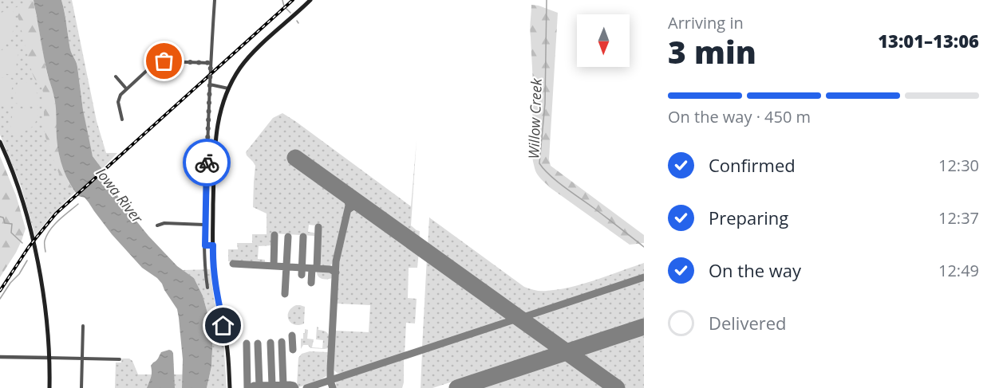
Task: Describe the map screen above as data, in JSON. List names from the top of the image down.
{
  "water": ["Willow Creek", "Iowa River"],
  "north": "bottom",
  "page": {
    "heading": ["3 min", "Arriving in", "13:01–13:06"],
    "bar": "On the way · 450 m",
    "list": [
      ["Confirmed", "12:30"],
      ["Preparing", "12:37"],
      ["On the way", "12:49"],
      "Delivered"
    ]
  }
}
